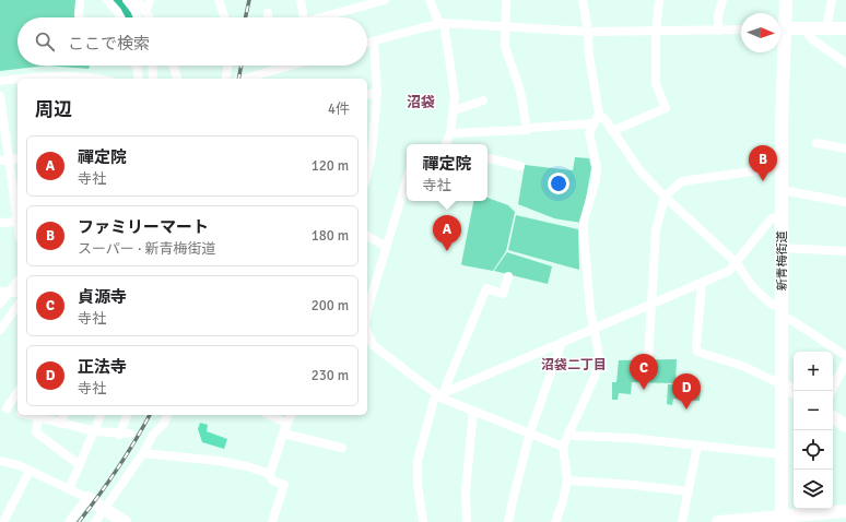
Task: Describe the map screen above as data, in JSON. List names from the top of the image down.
{
  "streets": {
    "main road": ["新青梅街道"]
  },
  "districts": ["沼袋", "沼袋二丁目"],
  "north": "right",
  "page": {
    "search": "ここで検索",
    "heading": ["周辺", "4件"],
    "list": [
      {
        "mark": "A",
        "name": "禪定院",
        "note": "寺社",
        "value": "120 m"
      },
      {
        "mark": "B",
        "name": "ファミリーマート",
        "note": "スーパー · 新青梅街道",
        "value": "180 m"
      },
      {
        "mark": "C",
        "name": "貞源寺",
        "note": "寺社",
        "value": "200 m"
      },
      {
        "mark": "D",
        "name": "正法寺",
        "note": "寺社",
        "value": "230 m"
      }
    ],
    "popup": ["禪定院", "寺社"],
    "pins": [
      "B",
      "A",
      "C",
      "D"
    ],
    "map_buttons": ["+", "−"]
  }
}
